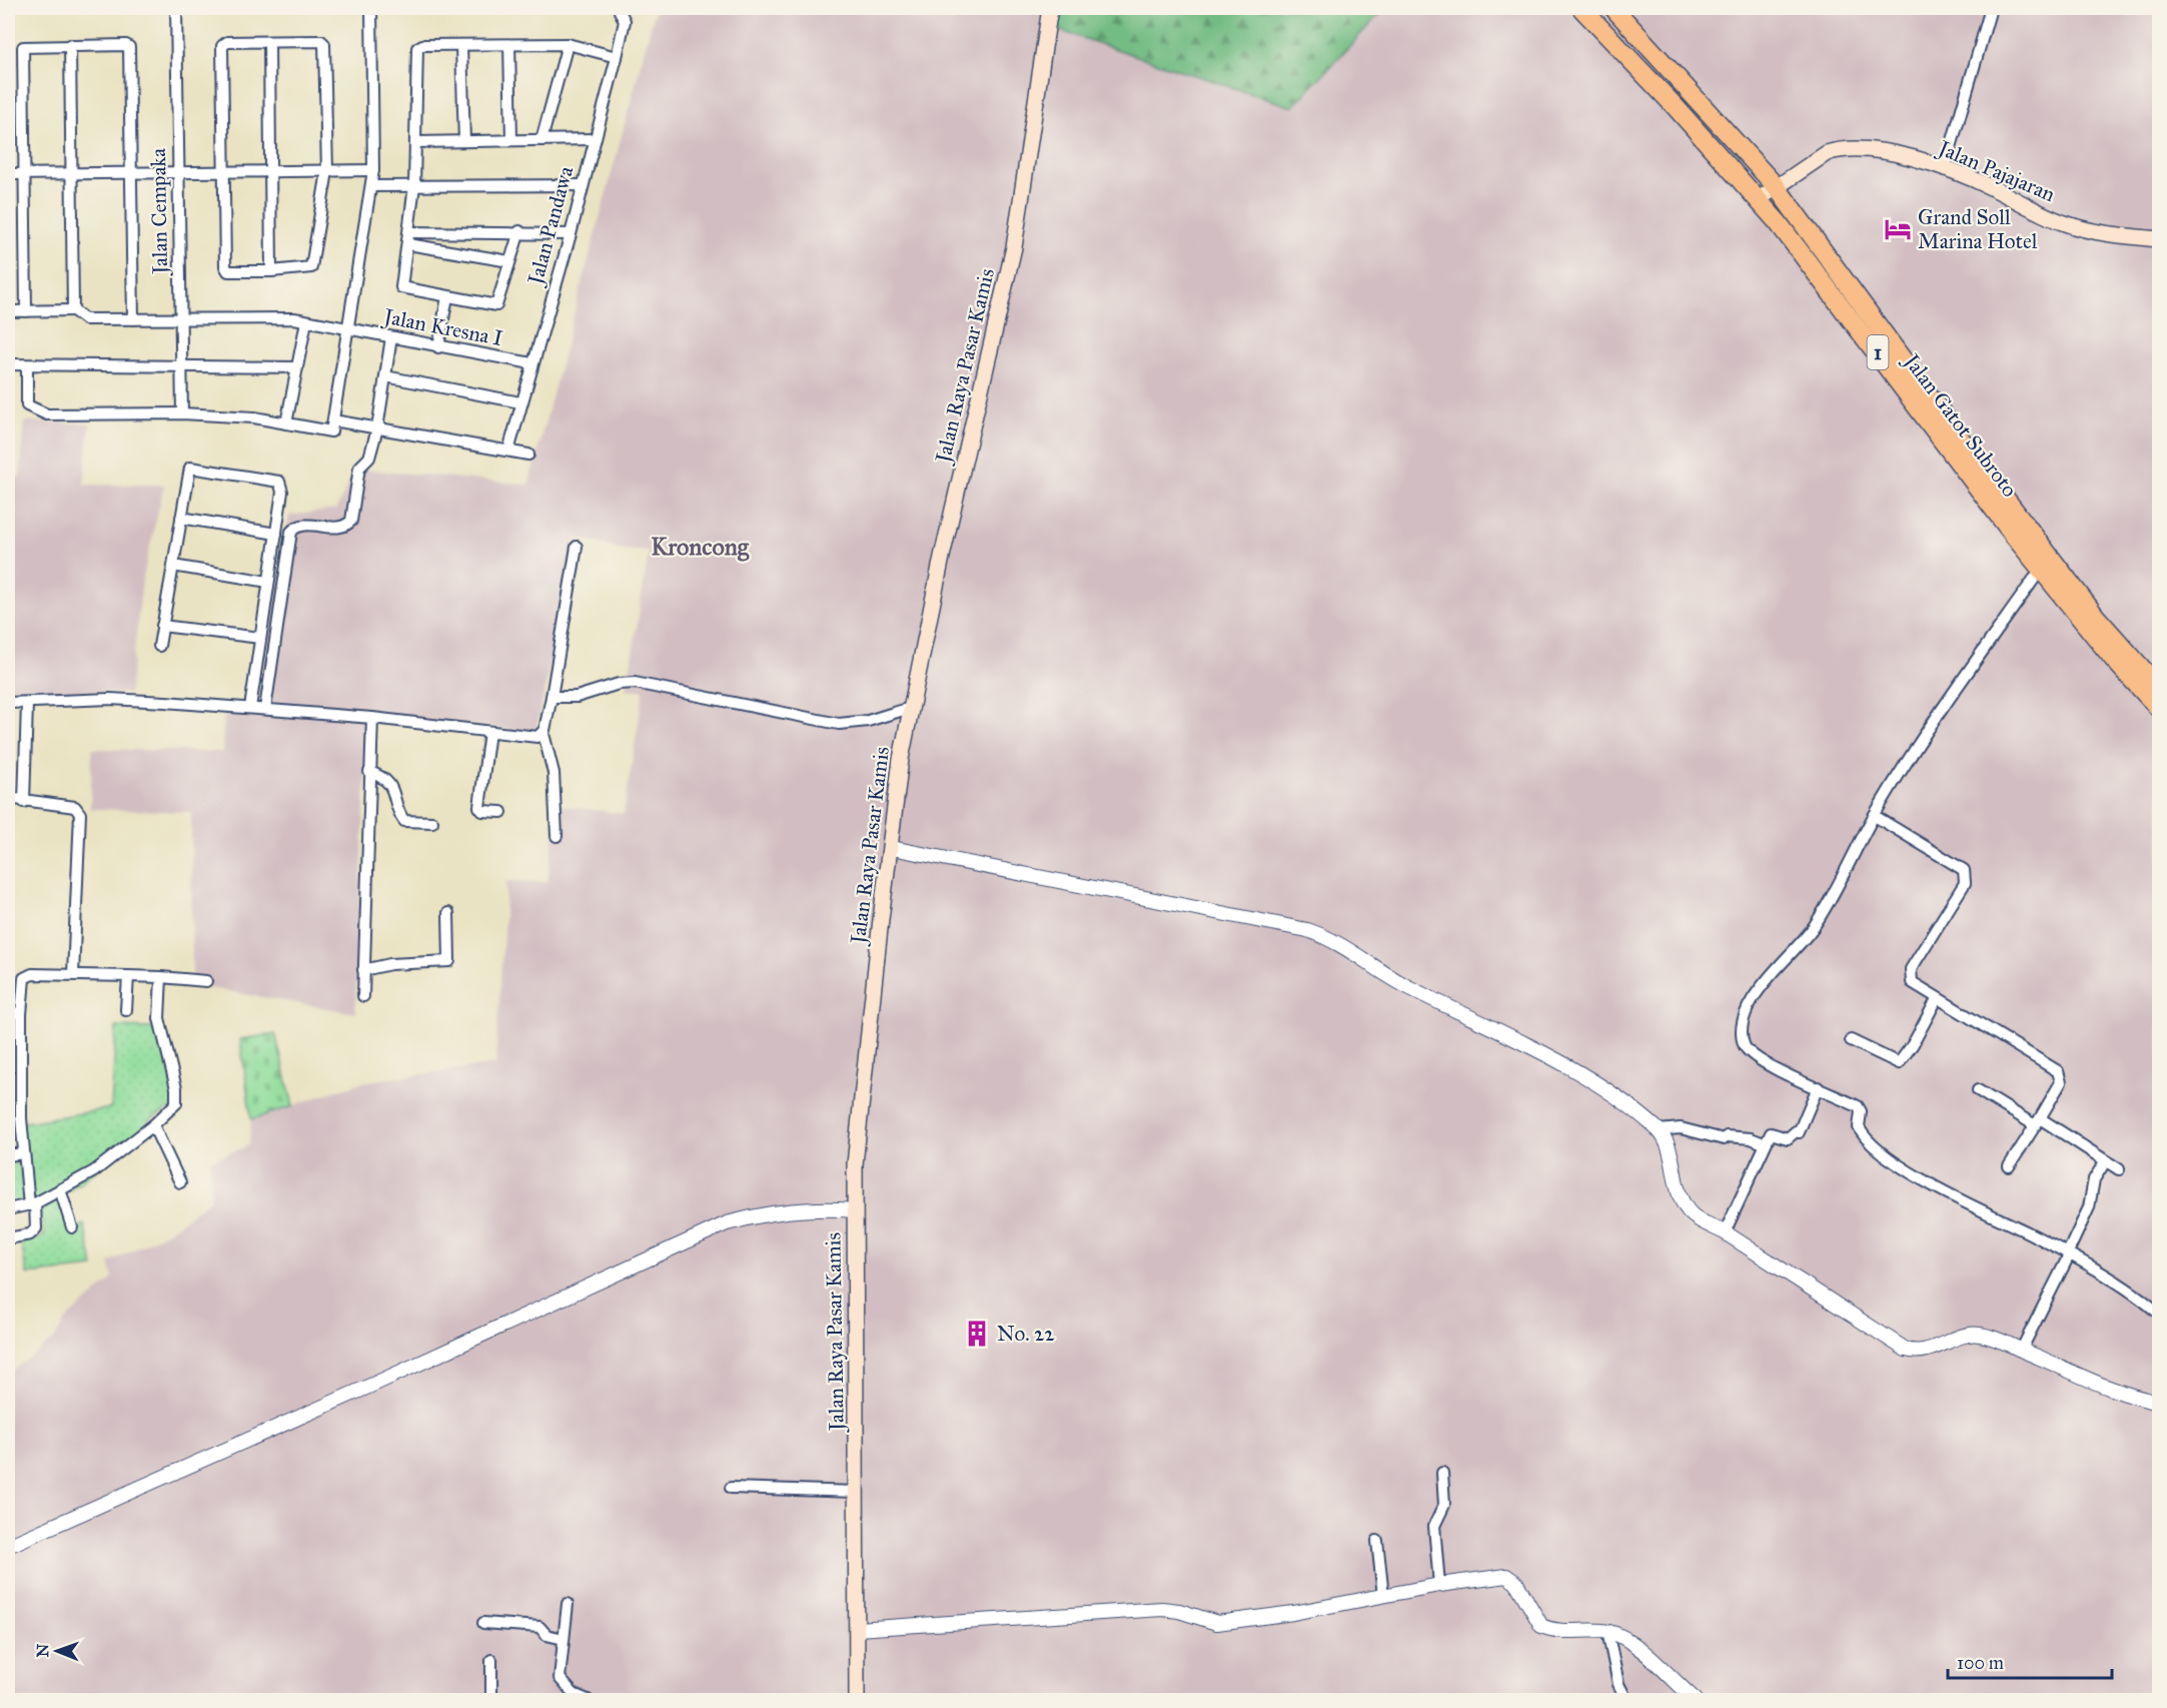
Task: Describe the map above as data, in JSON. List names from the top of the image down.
{
  "streets": {
    "highway": ["1", "Jalan Gatot Subroto"],
    "main road": ["Jalan Pajajaran", "Jalan Raya Pasar Kamis"],
    "street": ["Jalan Cempaka", "Jalan Pandawa", "Jalan Kresna I"]
  },
  "crossings": [
    ["Jalan Pajajaran", "Jalan Gatot Subroto"],
    ["Jalan Cempaka", "Jalan Kresna I"],
    ["Jalan Pandawa", "Jalan Kresna I"]
  ],
  "districts": ["Kroncong"],
  "places": {
    "hotel": ["Grand Soll Marina Hotel"],
    "building": ["No. 22"]
  },
  "scale_bar": "100 m",
  "north": "left"
}
